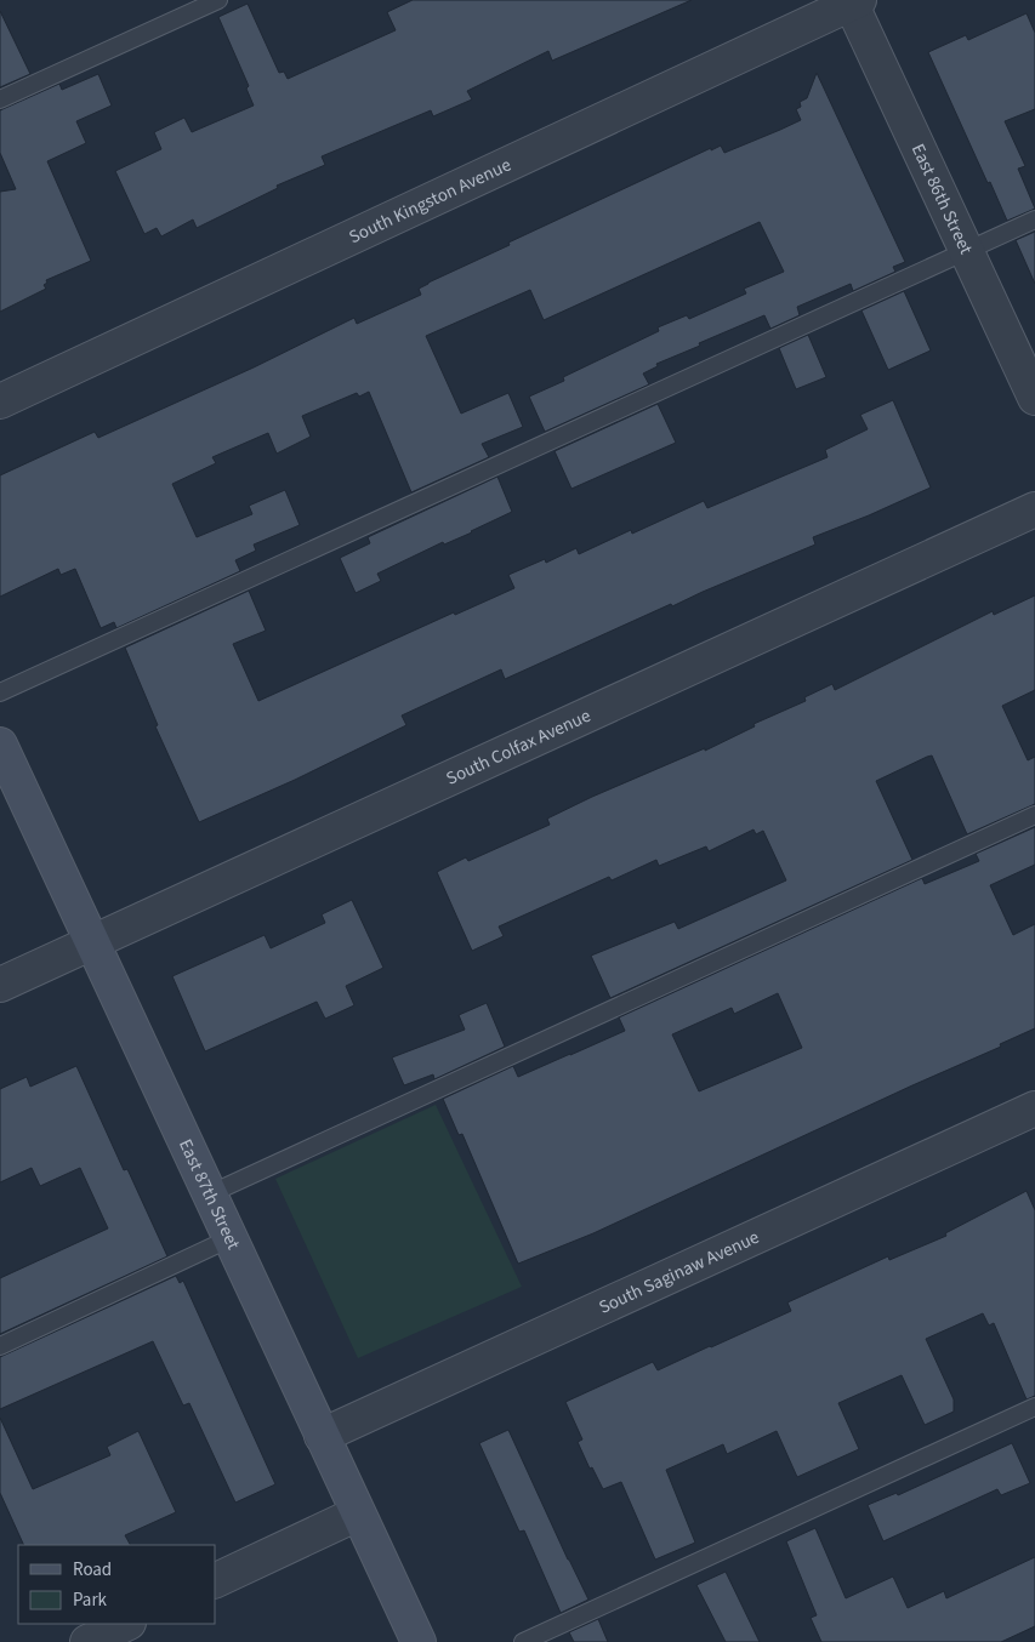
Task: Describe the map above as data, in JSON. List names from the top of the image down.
{
  "streets": {
    "main road": ["East 87th Street"],
    "street": [
      "East 86th Street",
      "South Kingston Avenue",
      "South Colfax Avenue",
      "South Saginaw Avenue"
    ]
  },
  "crossings": [
    ["East 86th Street", "South Kingston Avenue"],
    ["South Colfax Avenue", "East 87th Street"],
    ["East 87th Street", "South Saginaw Avenue"]
  ],
  "legend": ["Road", "Park"]
}
